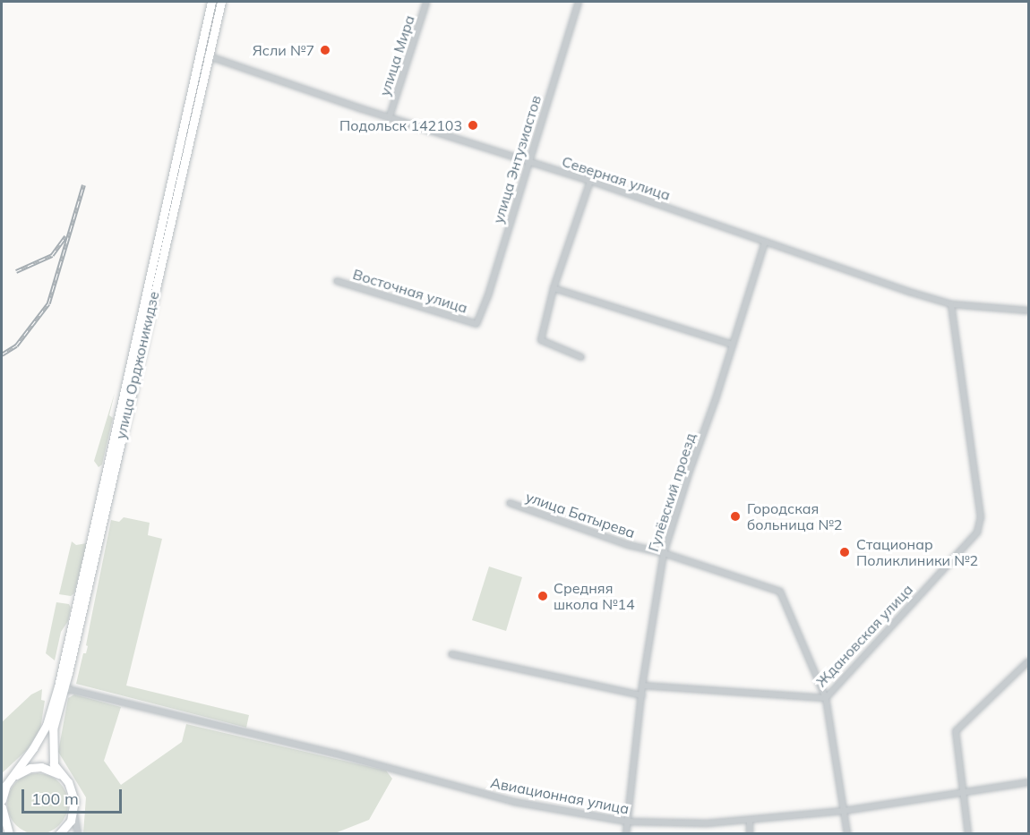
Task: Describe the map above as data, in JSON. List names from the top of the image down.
{
  "streets": {
    "main road": ["улица Орджоникидзе"],
    "street": [
      "улица Мира",
      "улица Энтузиастов",
      "Северная улица",
      "Восточная улица",
      "Гулёвский проезд",
      "улица Батырева",
      "Ждановская улица",
      "Авиационная улица"
    ]
  },
  "crossings": [
    ["улица Мира", "Северная улица"],
    ["улица Энтузиастов", "Северная улица"],
    ["улица Энтузиастов", "Восточная улица"],
    ["Северная улица", "улица Орджоникидзе"],
    ["Северная улица", "Гулёвский проезд"],
    ["Северная улица", "Ждановская улица"],
    ["улица Орджоникидзе", "Авиационная улица"],
    ["Гулёвский проезд", "улица Батырева"],
    ["Гулёвский проезд", "Ждановская улица"],
    ["Гулёвский проезд", "Авиационная улица"],
    ["улица Батырева", "Ждановская улица"],
    ["улица Батырева", "Авиационная улица"]
  ],
  "places": [
    "Ясли №7",
    "Подольск 142103",
    "Городская больница №2",
    "Стационар Поликлиники №2",
    "Средняя школа №14"
  ],
  "scale_bar": "100 m"
}
